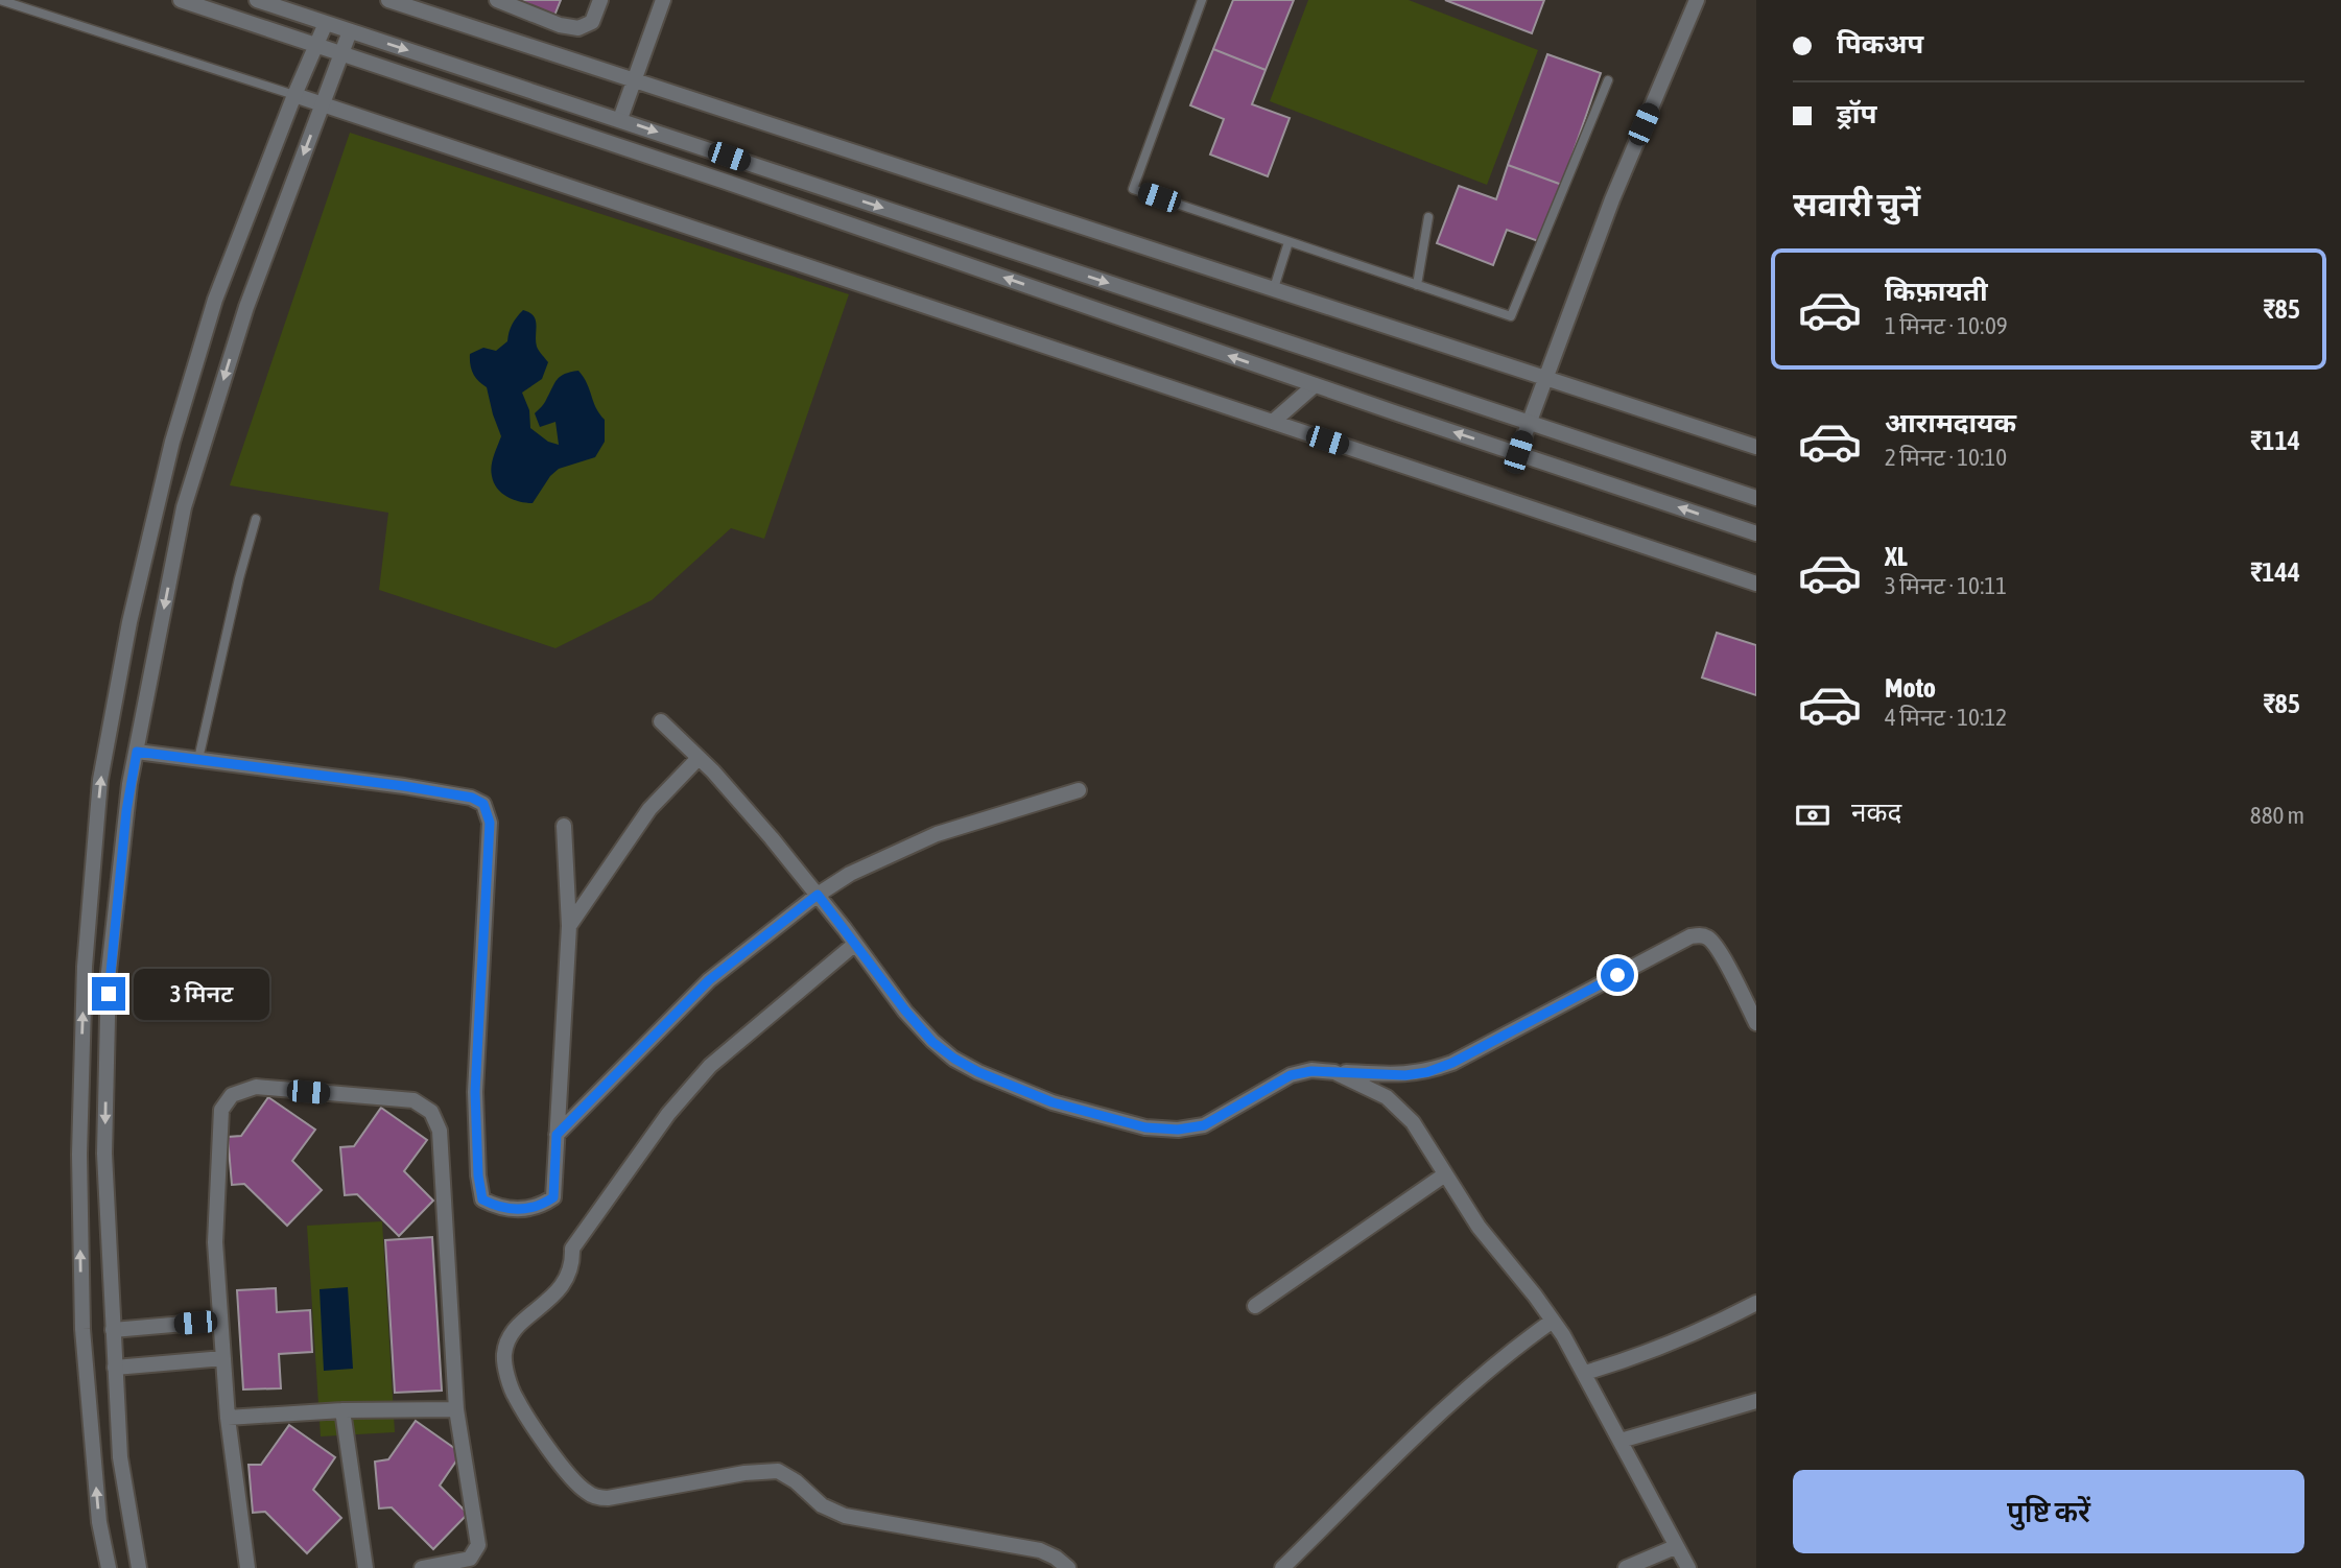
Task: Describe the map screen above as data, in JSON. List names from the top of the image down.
{
  "page": {
    "banner": ["पिकअप", "ड्रॉप"],
    "heading": "सवारी चुनें",
    "list": [
      {
        "name": "किफ़ायती",
        "note": "1 मिनट · 10:09",
        "value": "₹85"
      },
      {
        "name": "आरामदायक",
        "note": "2 मिनट · 10:10",
        "value": "₹114"
      },
      {
        "name": "XL",
        "note": "3 मिनट · 10:11",
        "value": "₹144"
      },
      {
        "name": "Moto",
        "note": "4 मिनट · 10:12",
        "value": "₹85"
      }
    ],
    "pay": ["नकद", "880 m"],
    "bubble": "3 मिनट",
    "buttons": "पुष्टि करें"
  }
}
